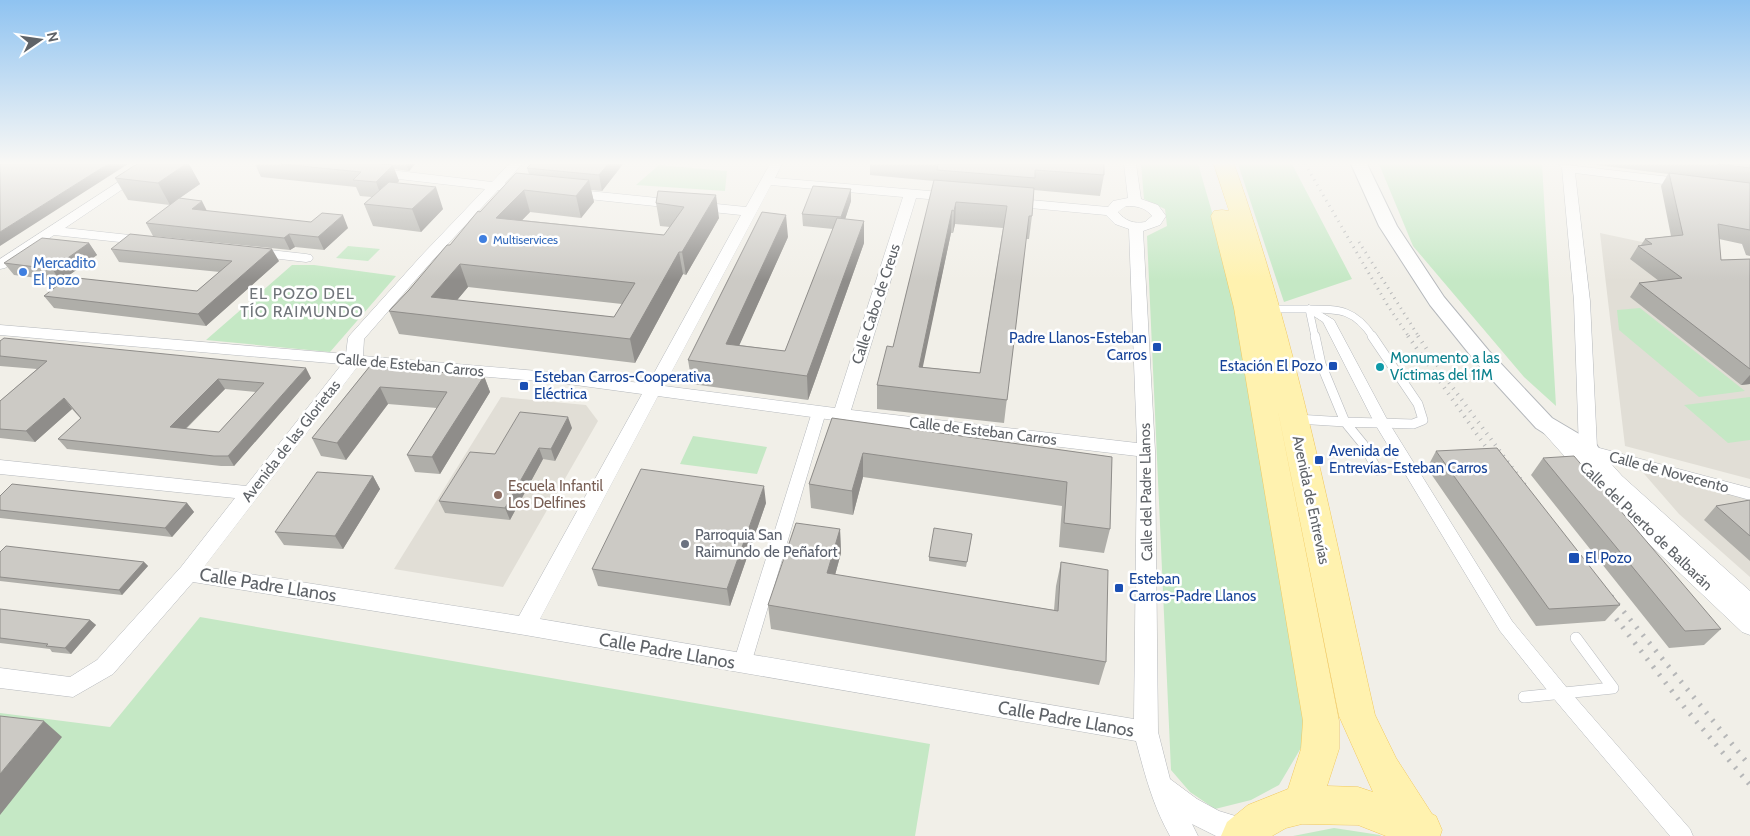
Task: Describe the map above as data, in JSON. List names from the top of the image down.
{
  "streets": {
    "main road": ["Avenida de Entrevías"],
    "street": [
      "Calle Cabo de Creus",
      "Calle de Esteban Carros",
      "Avenida de las Glorietas",
      "Calle de Novecento",
      "Calle del Padre Llanos",
      "Calle del Puerto de Balbarán",
      "Calle Padre Llanos"
    ]
  },
  "crossings": [
    ["Calle Cabo de Creus", "Calle de Esteban Carros"],
    ["Calle de Esteban Carros", "Avenida de las Glorietas"],
    ["Calle de Esteban Carros", "Calle del Padre Llanos"],
    ["Avenida de las Glorietas", "Calle Padre Llanos"],
    ["Calle de Novecento", "Calle del Puerto de Balbarán"],
    ["Calle del Padre Llanos", "Calle Padre Llanos"]
  ],
  "districts": ["EL POZO DEL TÍO RAIMUNDO"],
  "places": {
    "other": [
      "Multiservices",
      "Mercadito El pozo",
      "Monumento a las Víctimas del 11M",
      "Escuela Infantil Los Delfines",
      "Parroquia San Raimundo de Peñafort"
    ],
    "transit": [
      "Padre Llanos-Esteban Carros",
      "Estación El Pozo",
      "Esteban Carros-Cooperativa Eléctrica",
      "Avenida de Entrevías-Esteban Carros",
      "El Pozo",
      "Esteban Carros-Padre Llanos"
    ]
  },
  "north": "right"
}
